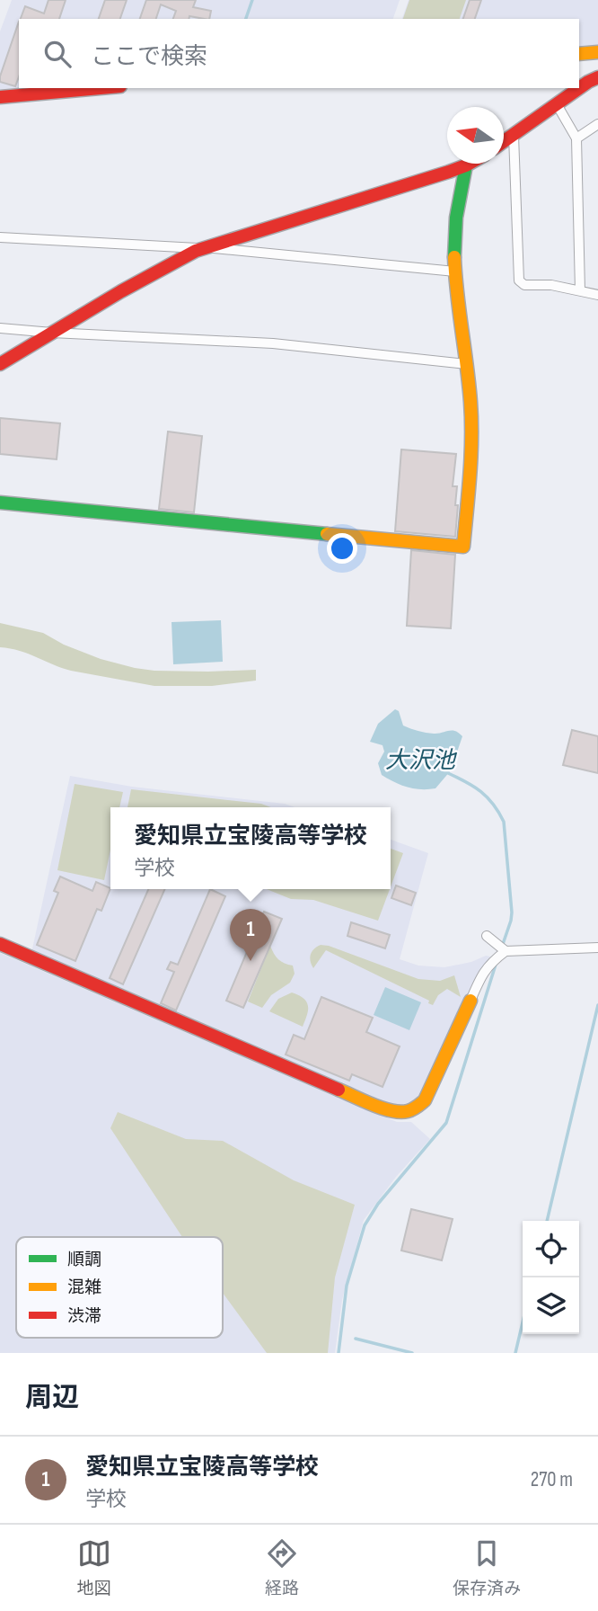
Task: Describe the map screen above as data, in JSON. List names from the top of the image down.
{
  "water": ["大沢池"],
  "legend": ["順調", "混雑", "渋滞"],
  "north": "left",
  "page": {
    "search": "ここで検索",
    "popup": ["愛知県立宝陵高等学校", "学校"],
    "pins": "1",
    "heading": "周辺",
    "list": [
      {
        "mark": "1",
        "name": "愛知県立宝陵高等学校",
        "note": "学校",
        "value": "270 m"
      }
    ],
    "nav": ["地図", "経路", "保存済み"]
  }
}
